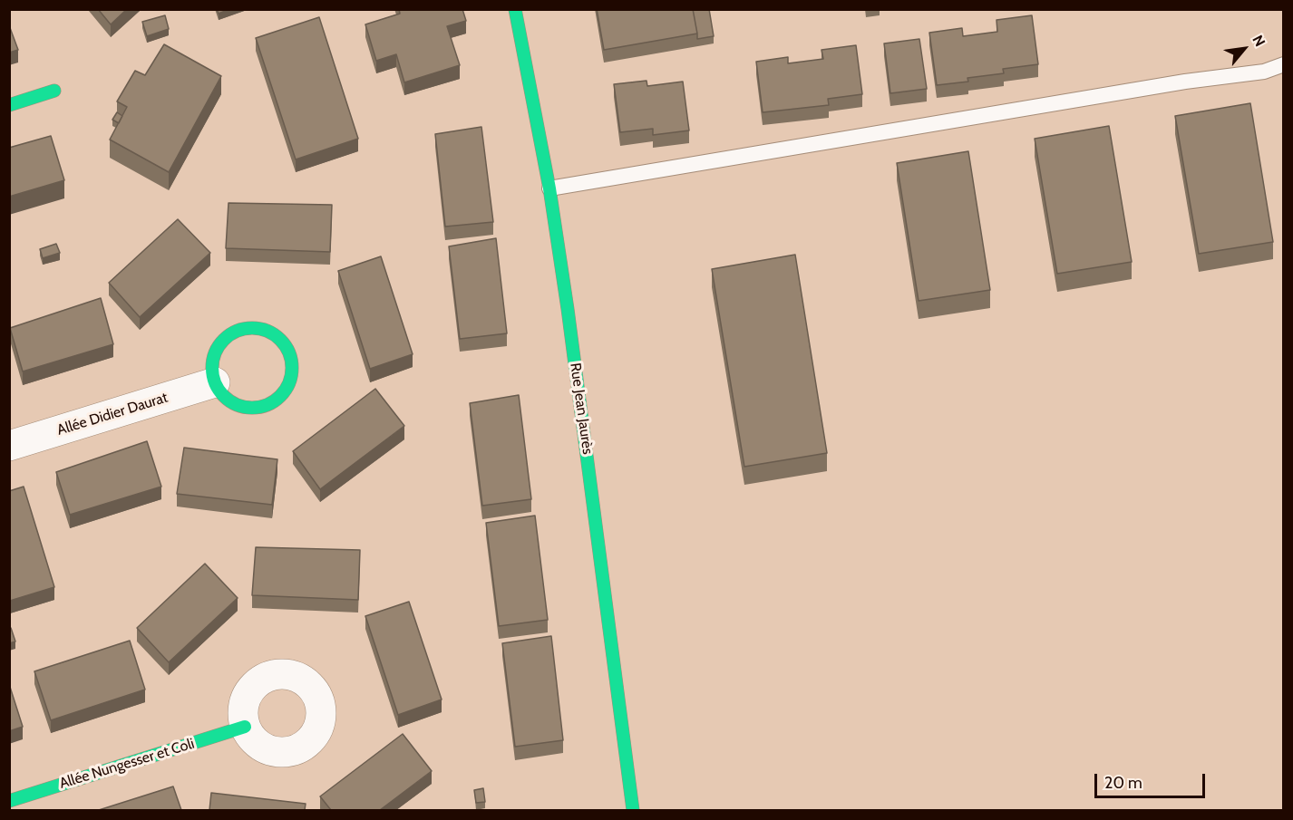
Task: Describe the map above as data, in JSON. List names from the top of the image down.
{
  "streets": {
    "street": ["Rue Jean Jaurès", "Allée Didier Daurat", "Allée Nungesser et Coli"]
  },
  "scale_bar": "20 m",
  "north": "top right"
}
